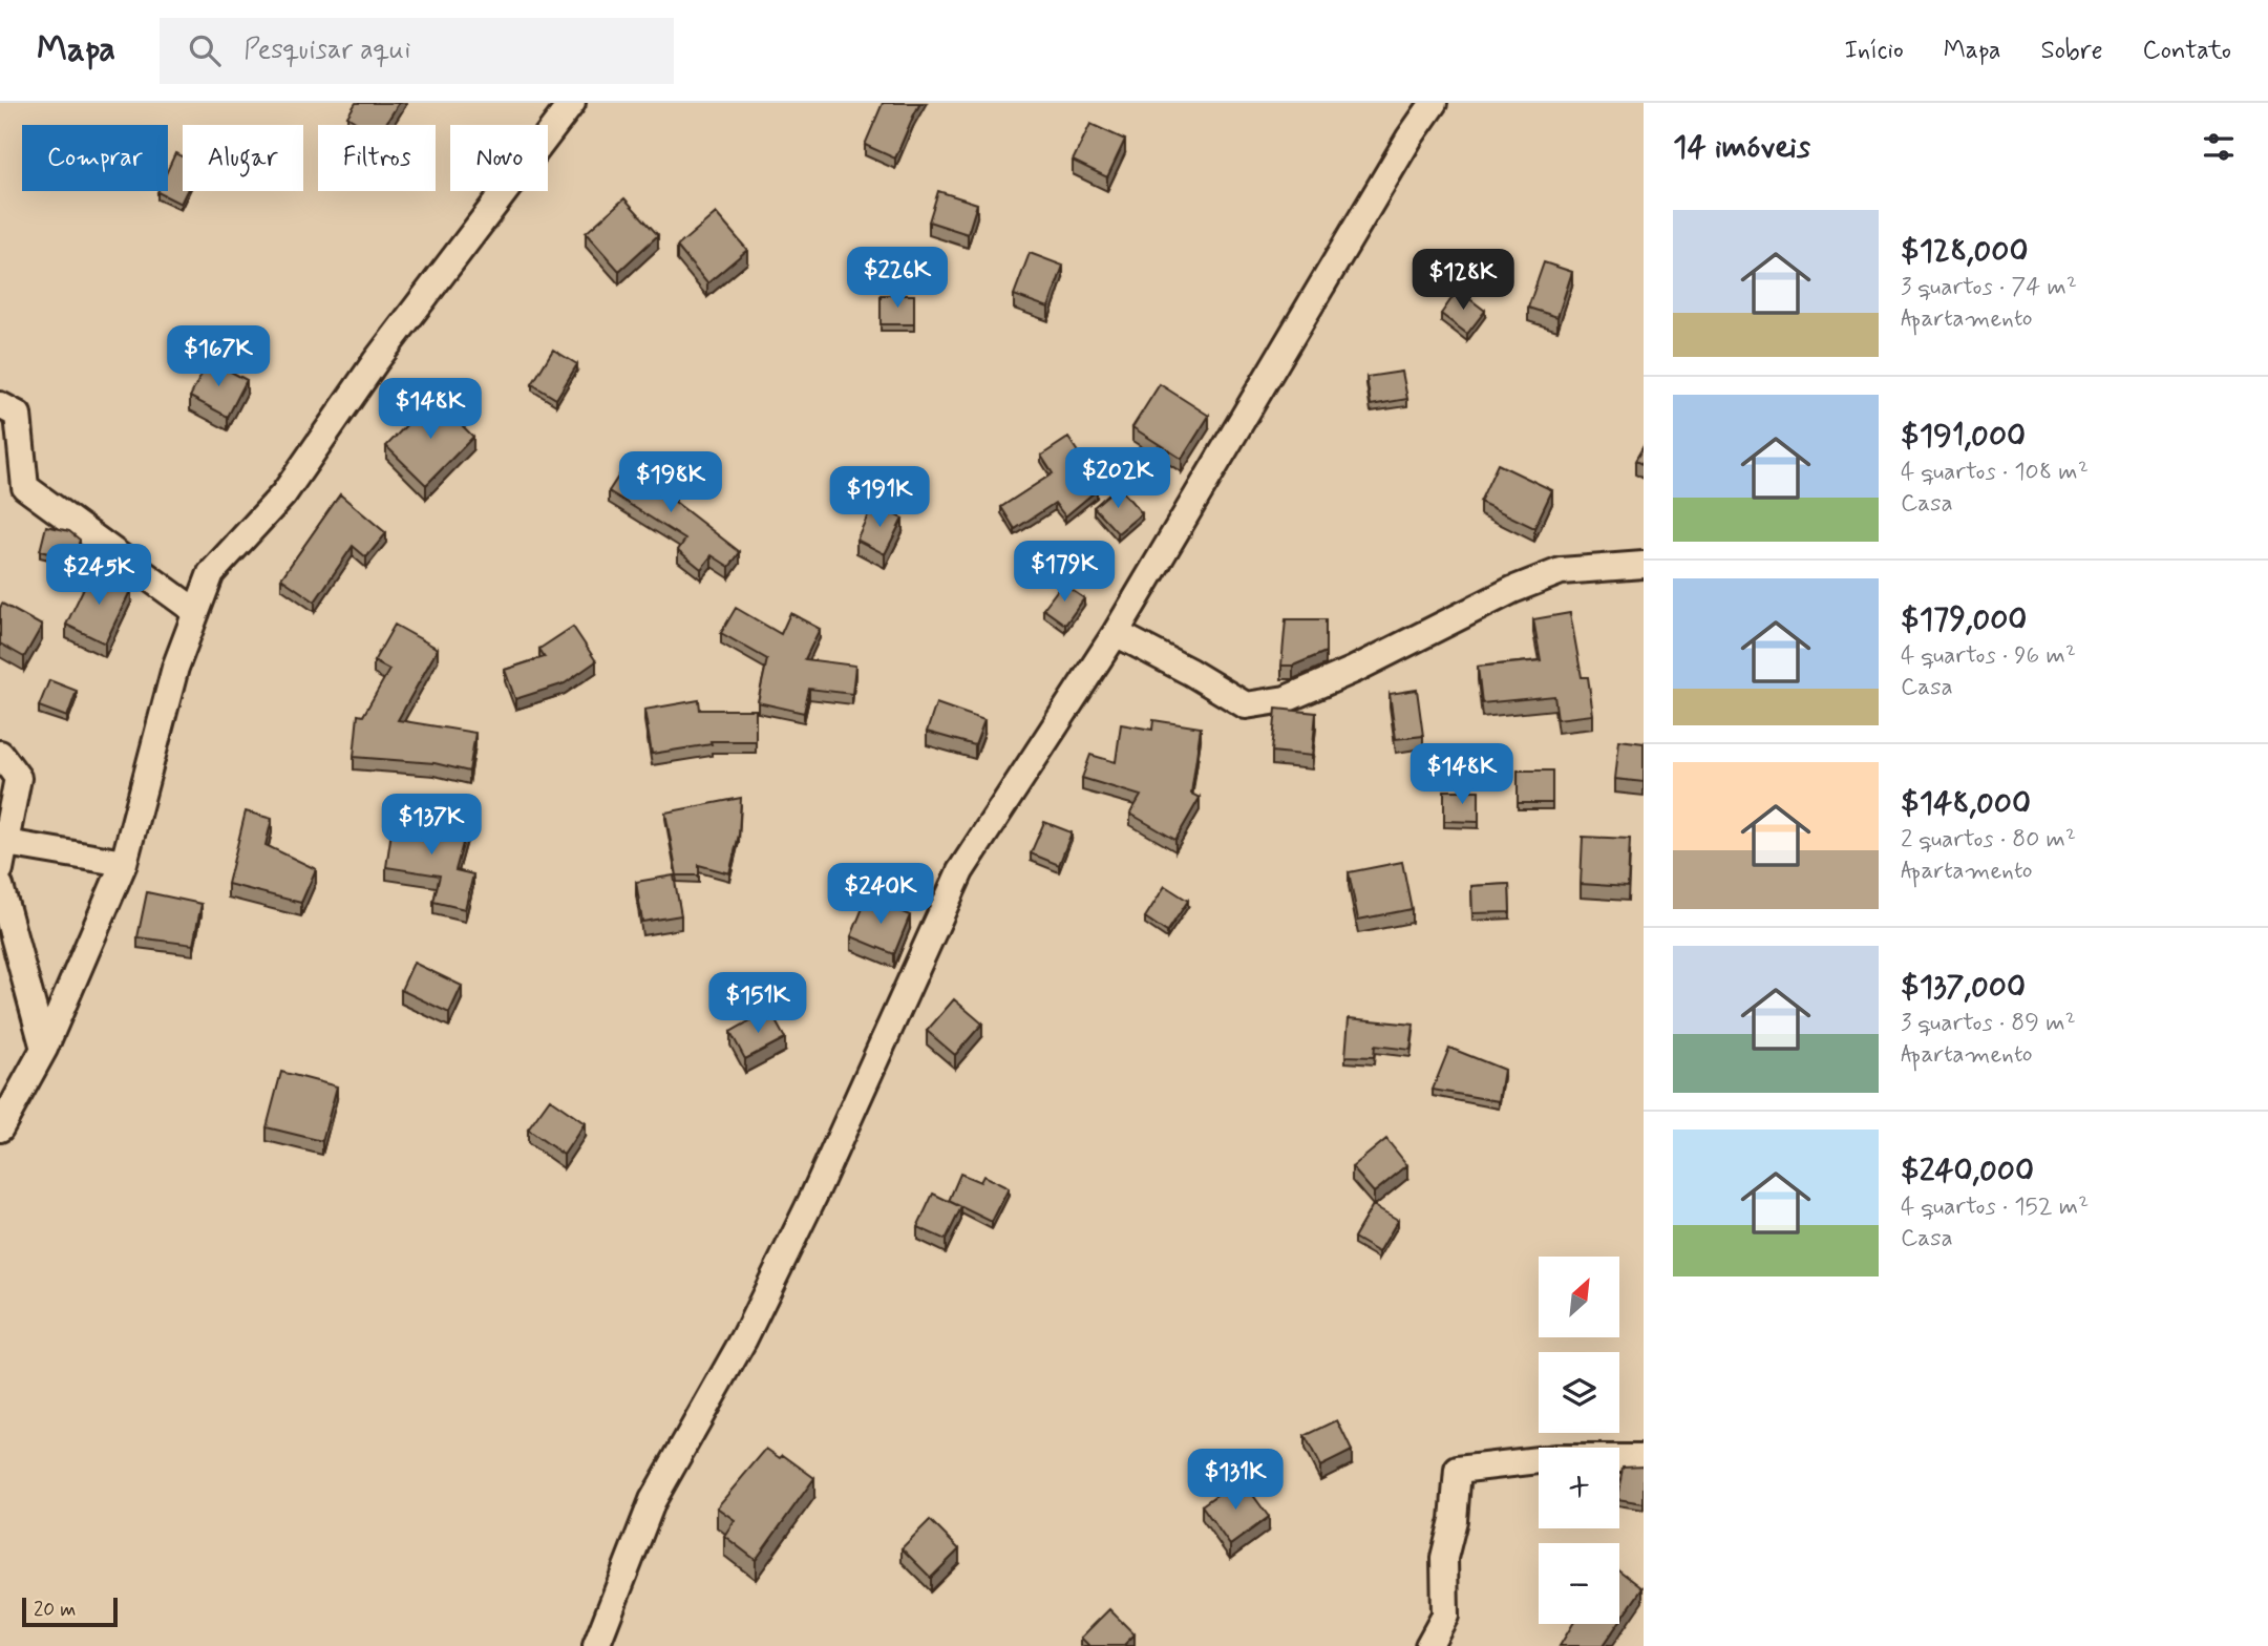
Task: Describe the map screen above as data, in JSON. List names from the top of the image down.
{
  "scale_bar": "20 m",
  "north": "top right",
  "page": {
    "header": "Mapa",
    "search": "Pesquisar aqui",
    "nav": [
      "Início",
      "Mapa",
      "Sobre",
      "Contato"
    ],
    "heading": "14 imóveis",
    "chip": [
      "Comprar",
      "Alugar",
      "Filtros",
      "Novo"
    ],
    "list": [
      {
        "name": "$128,000",
        "note": "3 quartos · 74 m² · Apartamento"
      },
      {
        "name": "$191,000",
        "note": "4 quartos · 108 m² · Casa"
      },
      {
        "name": "$179,000",
        "note": "4 quartos · 96 m² · Casa"
      },
      {
        "name": "$148,000",
        "note": "2 quartos · 80 m² · Apartamento"
      },
      {
        "name": "$137,000",
        "note": "3 quartos · 89 m² · Apartamento"
      },
      {
        "name": "$240,000",
        "note": "4 quartos · 152 m² · Casa"
      }
    ],
    "price": [
      "$226K",
      "$128K",
      "$167K",
      "$148K",
      "$202K",
      "$198K",
      "$191K",
      "$179K",
      "$245K",
      "$148K",
      "$137K",
      "$240K",
      "$151K",
      "$131K"
    ],
    "map_buttons": ["+", "−"],
    "scale": "20 m"
  }
}
